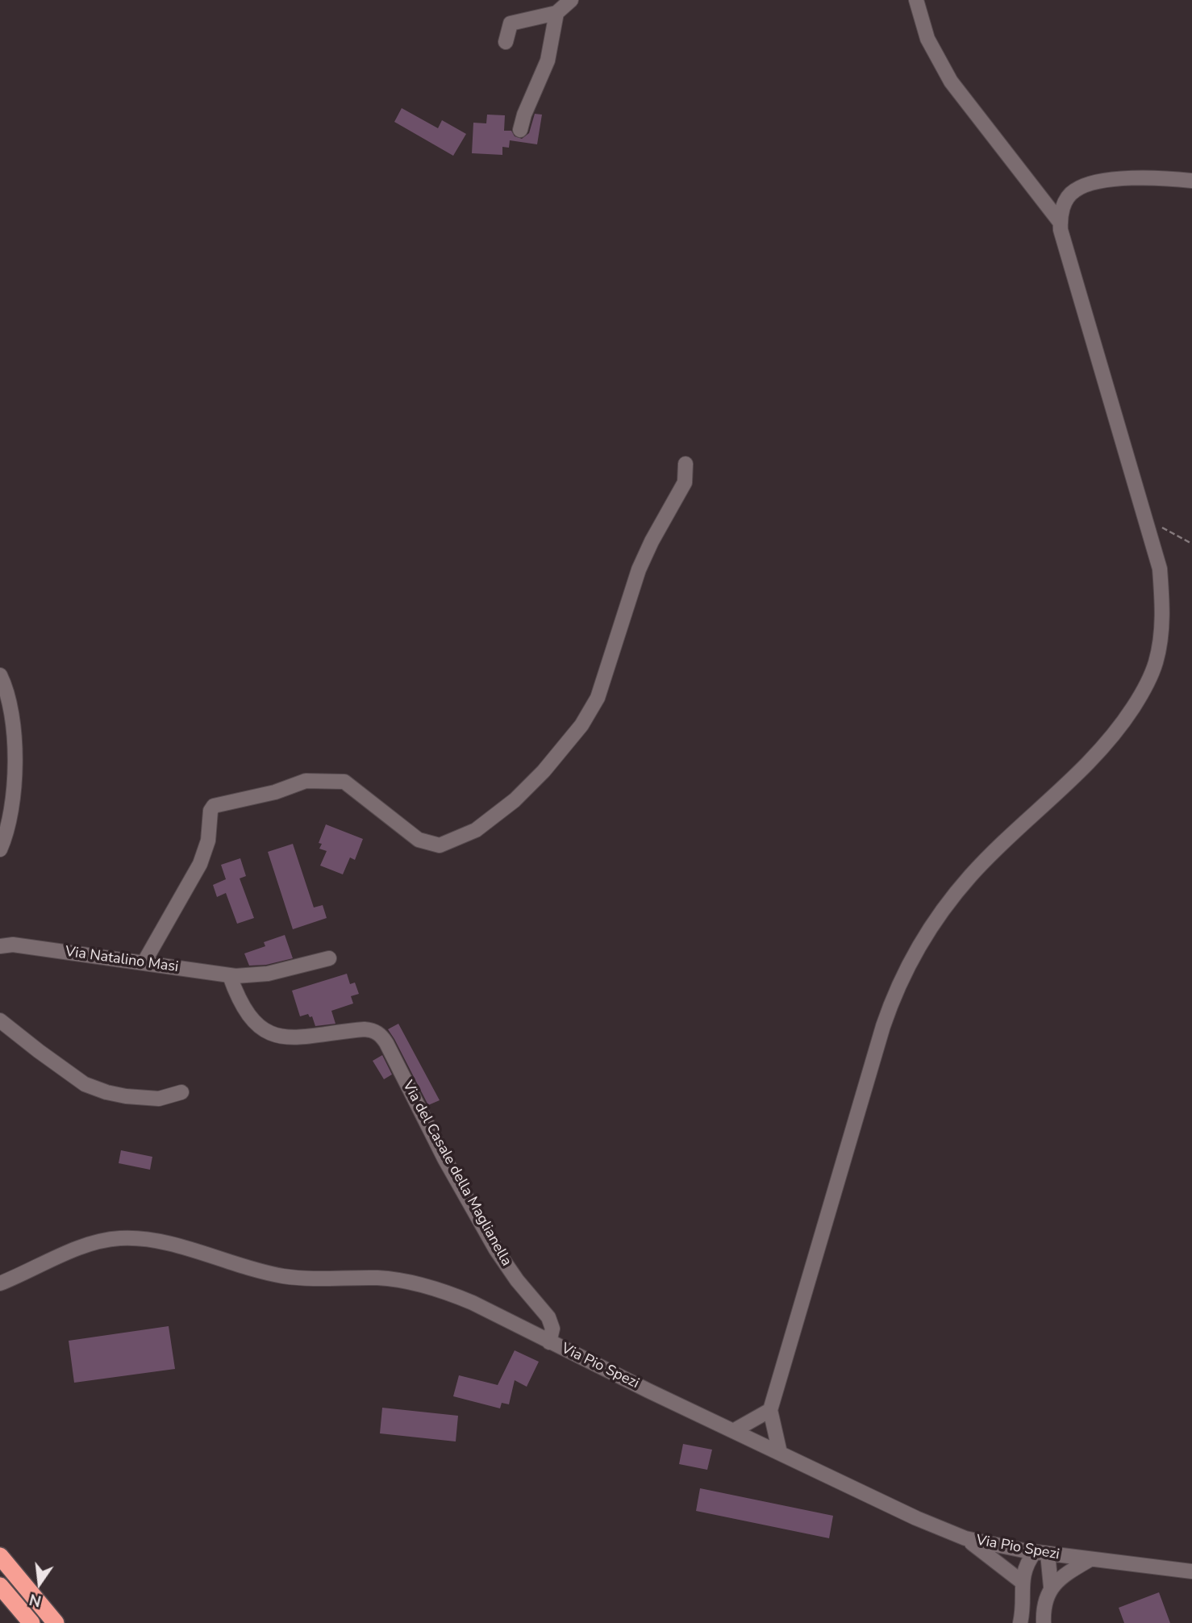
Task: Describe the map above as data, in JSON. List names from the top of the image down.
{
  "streets": {
    "street": ["Via Natalino Masi", "Via del Casale della Maglianella", "Via Pio Spezi"]
  },
  "crossings": [
    ["Via Natalino Masi", "Via del Casale della Maglianella"],
    ["Via del Casale della Maglianella", "Via Pio Spezi"]
  ],
  "north": "bottom"
}
